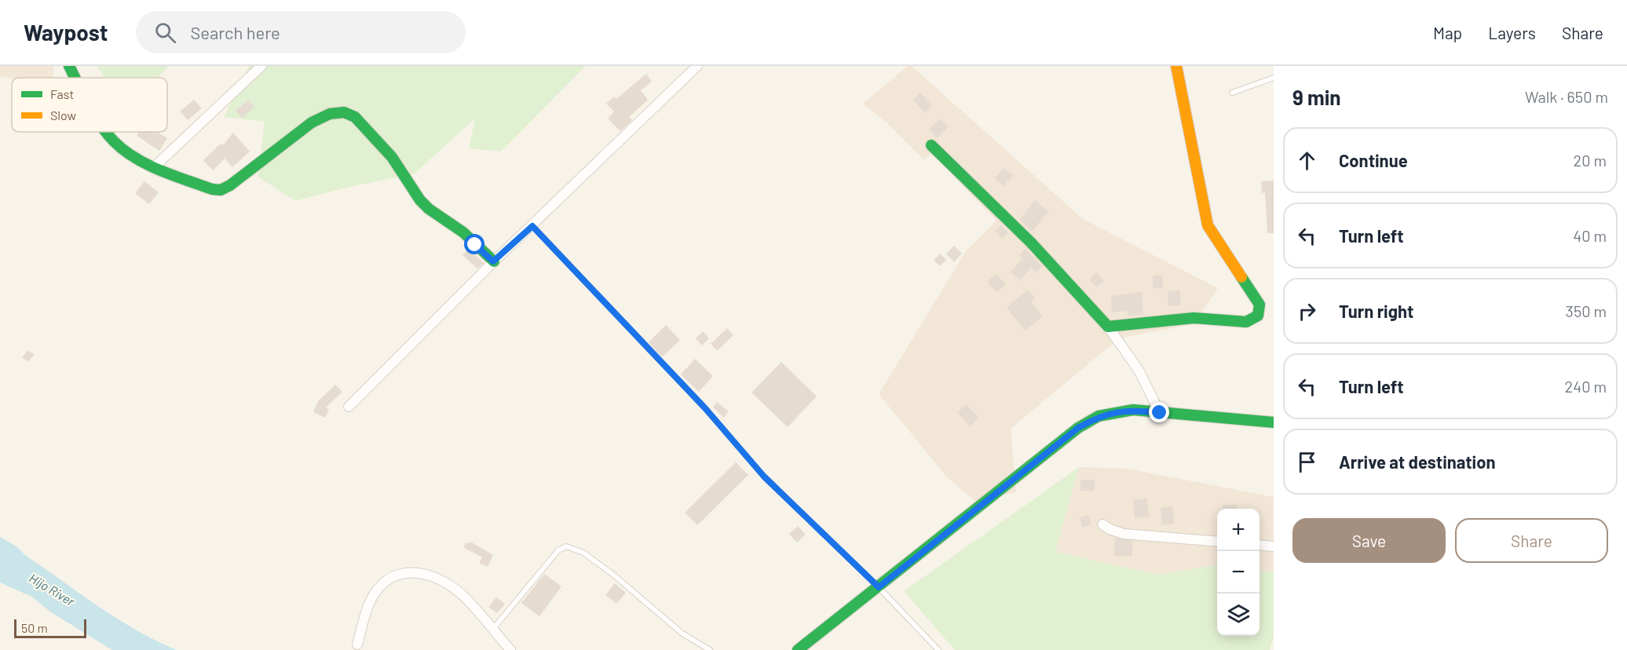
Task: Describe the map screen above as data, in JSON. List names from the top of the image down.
{
  "water": ["Hijo River"],
  "legend": ["Fast", "Slow"],
  "scale_bar": "50 m",
  "page": {
    "header": "Waypost",
    "search": "Search here",
    "nav": ["Map", "Layers", "Share"],
    "heading": ["9 min", "Walk · 650 m"],
    "list": [
      ["Continue", "20 m"],
      ["Turn left", "40 m"],
      ["Turn right", "350 m"],
      ["Turn left", "240 m"],
      "Arrive at destination"
    ],
    "buttons": ["Save", "Share"],
    "map_buttons": ["+", "−"],
    "scale": "50 m"
  }
}
